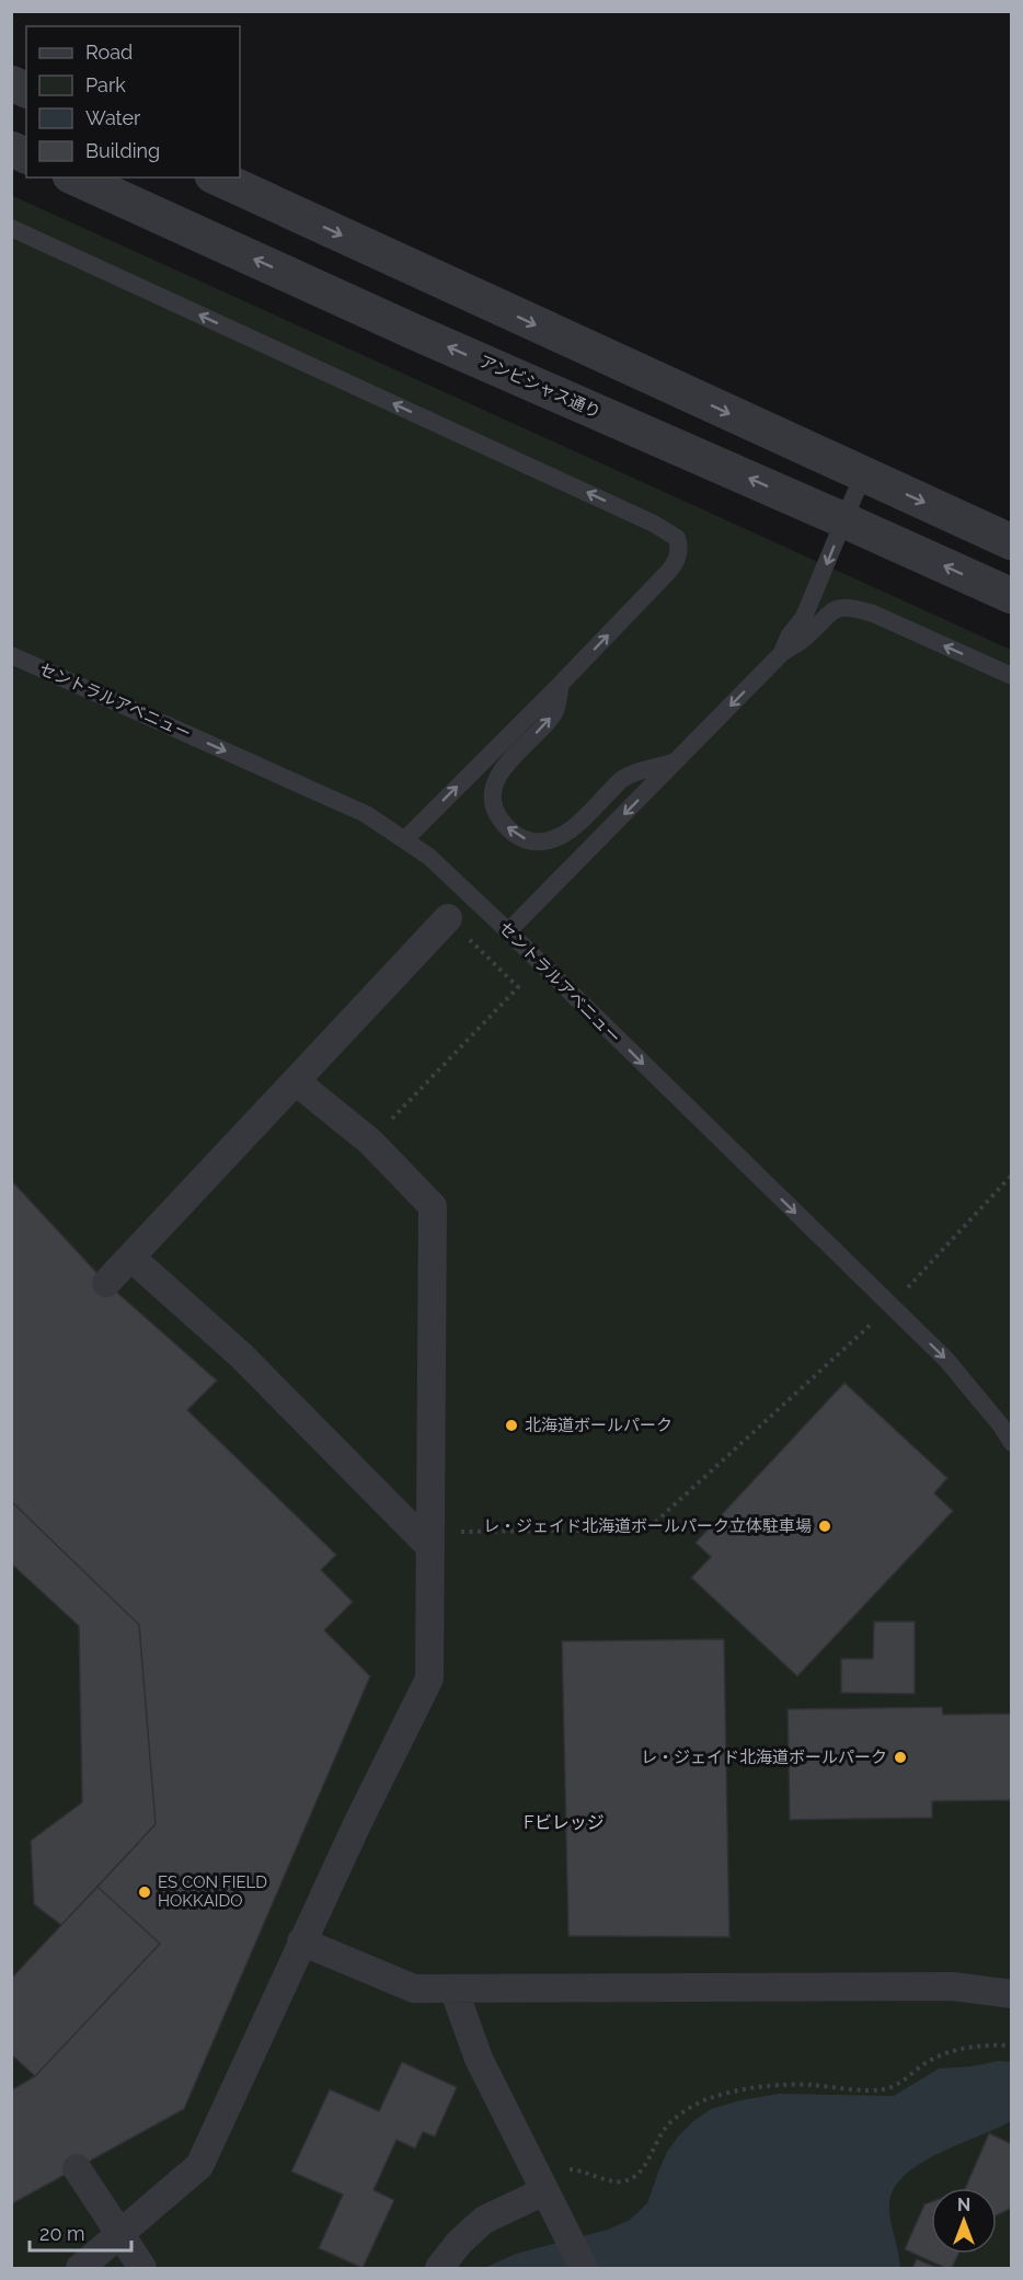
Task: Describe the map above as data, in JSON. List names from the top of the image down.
{
  "streets": {
    "street": ["アンビシャス通り"],
    "lane": ["セントラルアベニュー"]
  },
  "one_way": ["セントラルアベニュー"],
  "districts": ["Fビレッジ"],
  "places": [
    "北海道ボールパーク",
    "レ・ジェイド北海道ボールパーク立体駐車場",
    "レ・ジェイド北海道ボールパーク",
    "ES CON FIELD HOKKAIDO"
  ],
  "legend": [
    "Road",
    "Park",
    "Water",
    "Building"
  ],
  "scale_bar": "20 m",
  "north": "top"
}
